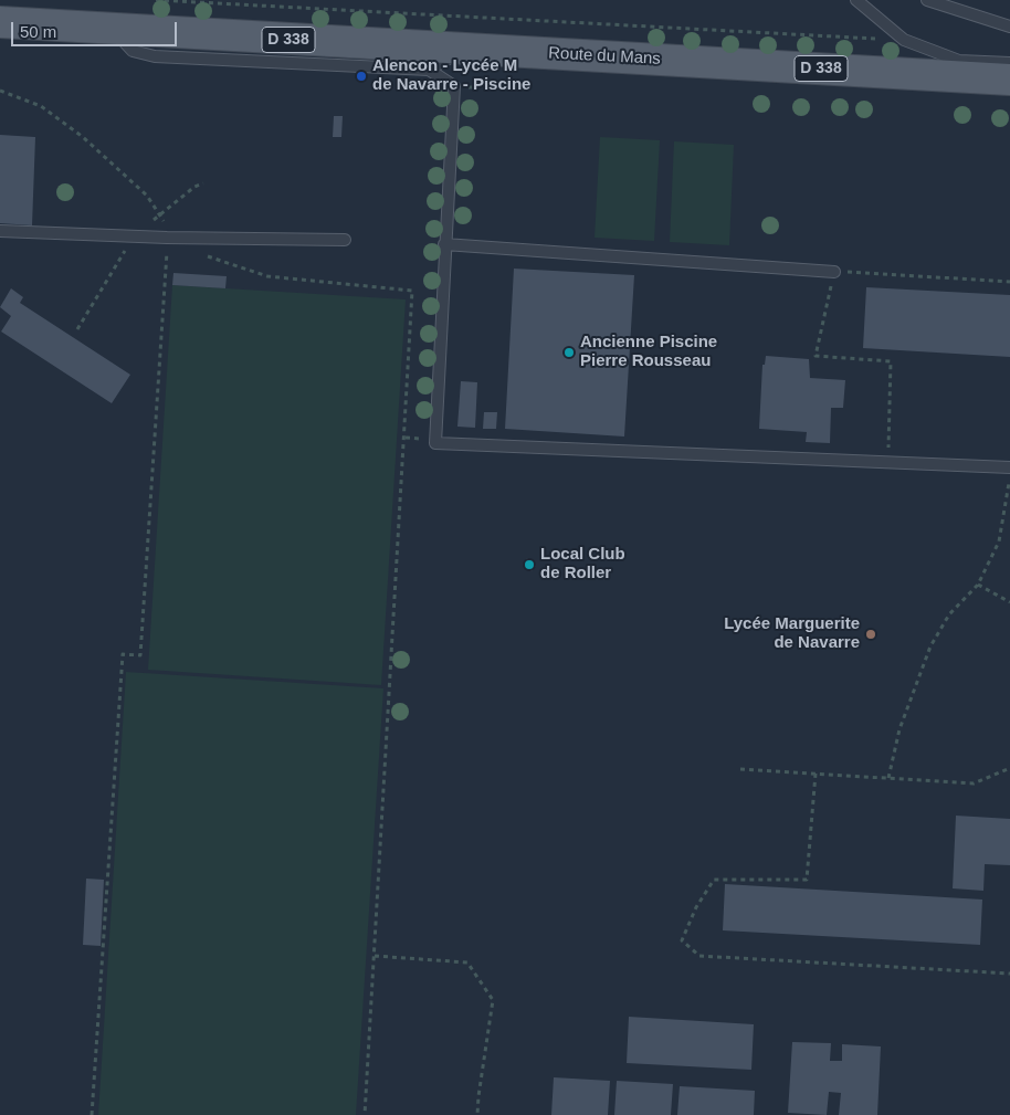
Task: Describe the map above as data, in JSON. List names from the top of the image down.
{
  "streets": {
    "main road": ["D 338", "Route du Mans"]
  },
  "places": [
    "Alencon - Lycée M de Navarre - Piscine",
    "Ancienne Piscine Pierre Rousseau",
    "Local Club de Roller",
    "Lycée Marguerite de Navarre"
  ],
  "scale_bar": "50 m"
}
